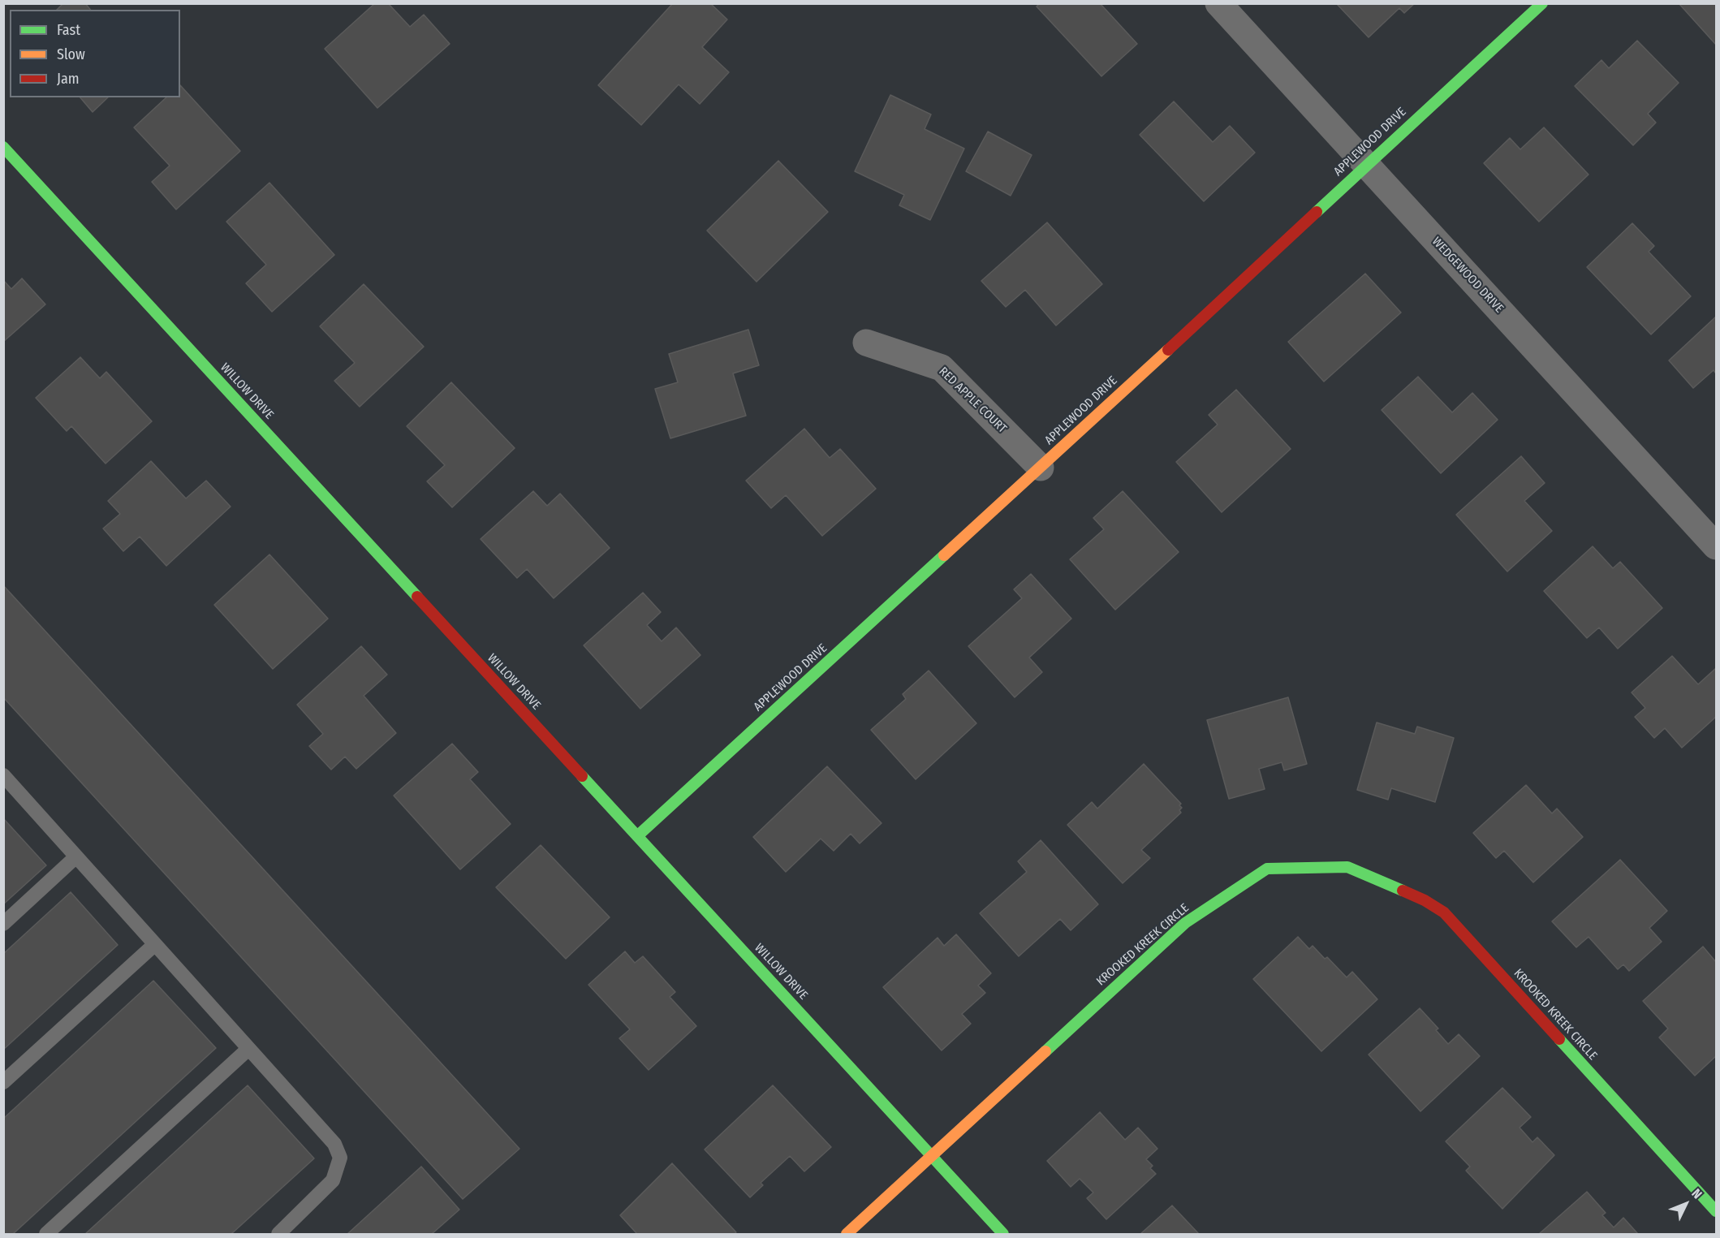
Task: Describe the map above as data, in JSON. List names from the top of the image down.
{
  "streets": {
    "street": [
      "APPLEWOOD DRIVE",
      "WEDGEWOOD DRIVE",
      "WILLOW DRIVE",
      "RED APPLE COURT",
      "KROOKED KREEK CIRCLE"
    ]
  },
  "crossings": [
    ["APPLEWOOD DRIVE", "WEDGEWOOD DRIVE"],
    ["APPLEWOOD DRIVE", "WILLOW DRIVE"],
    ["APPLEWOOD DRIVE", "RED APPLE COURT"],
    ["WILLOW DRIVE", "KROOKED KREEK CIRCLE"]
  ],
  "legend": ["Fast", "Slow", "Jam"],
  "north": "top right"
}
